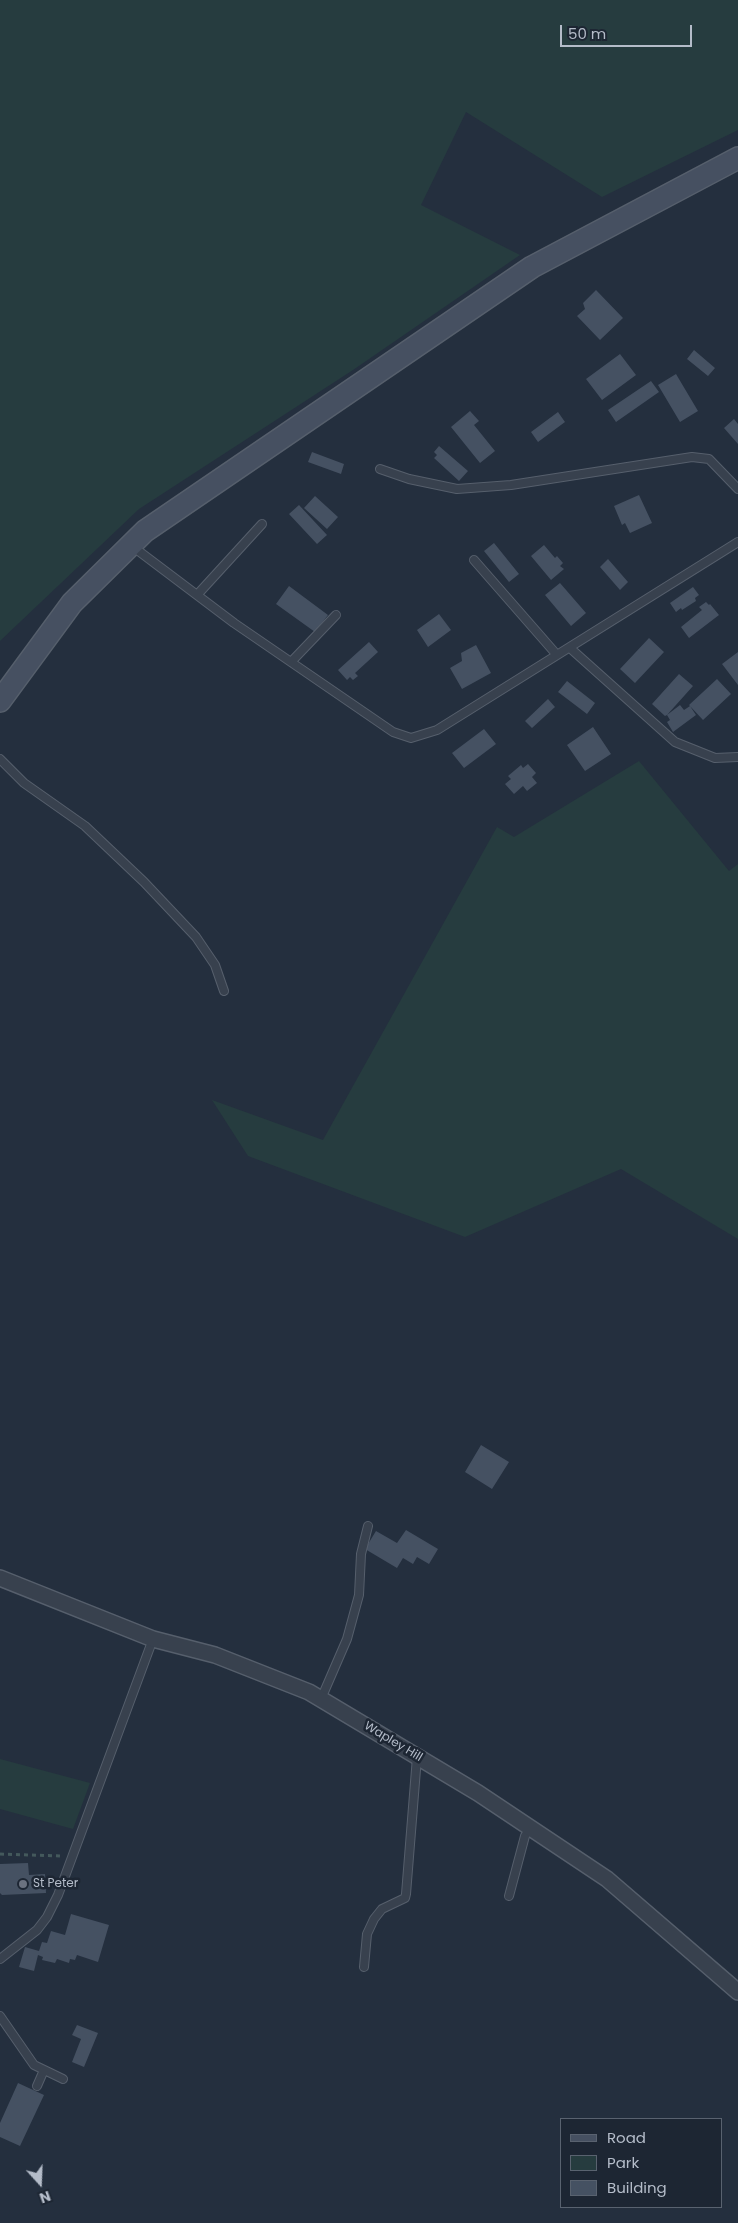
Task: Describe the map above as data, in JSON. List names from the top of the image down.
{
  "streets": {
    "street": ["Wapley Hill"]
  },
  "places": ["St Peter"],
  "legend": ["Road", "Park", "Building"],
  "scale_bar": "50 m",
  "north": "bottom"
}
